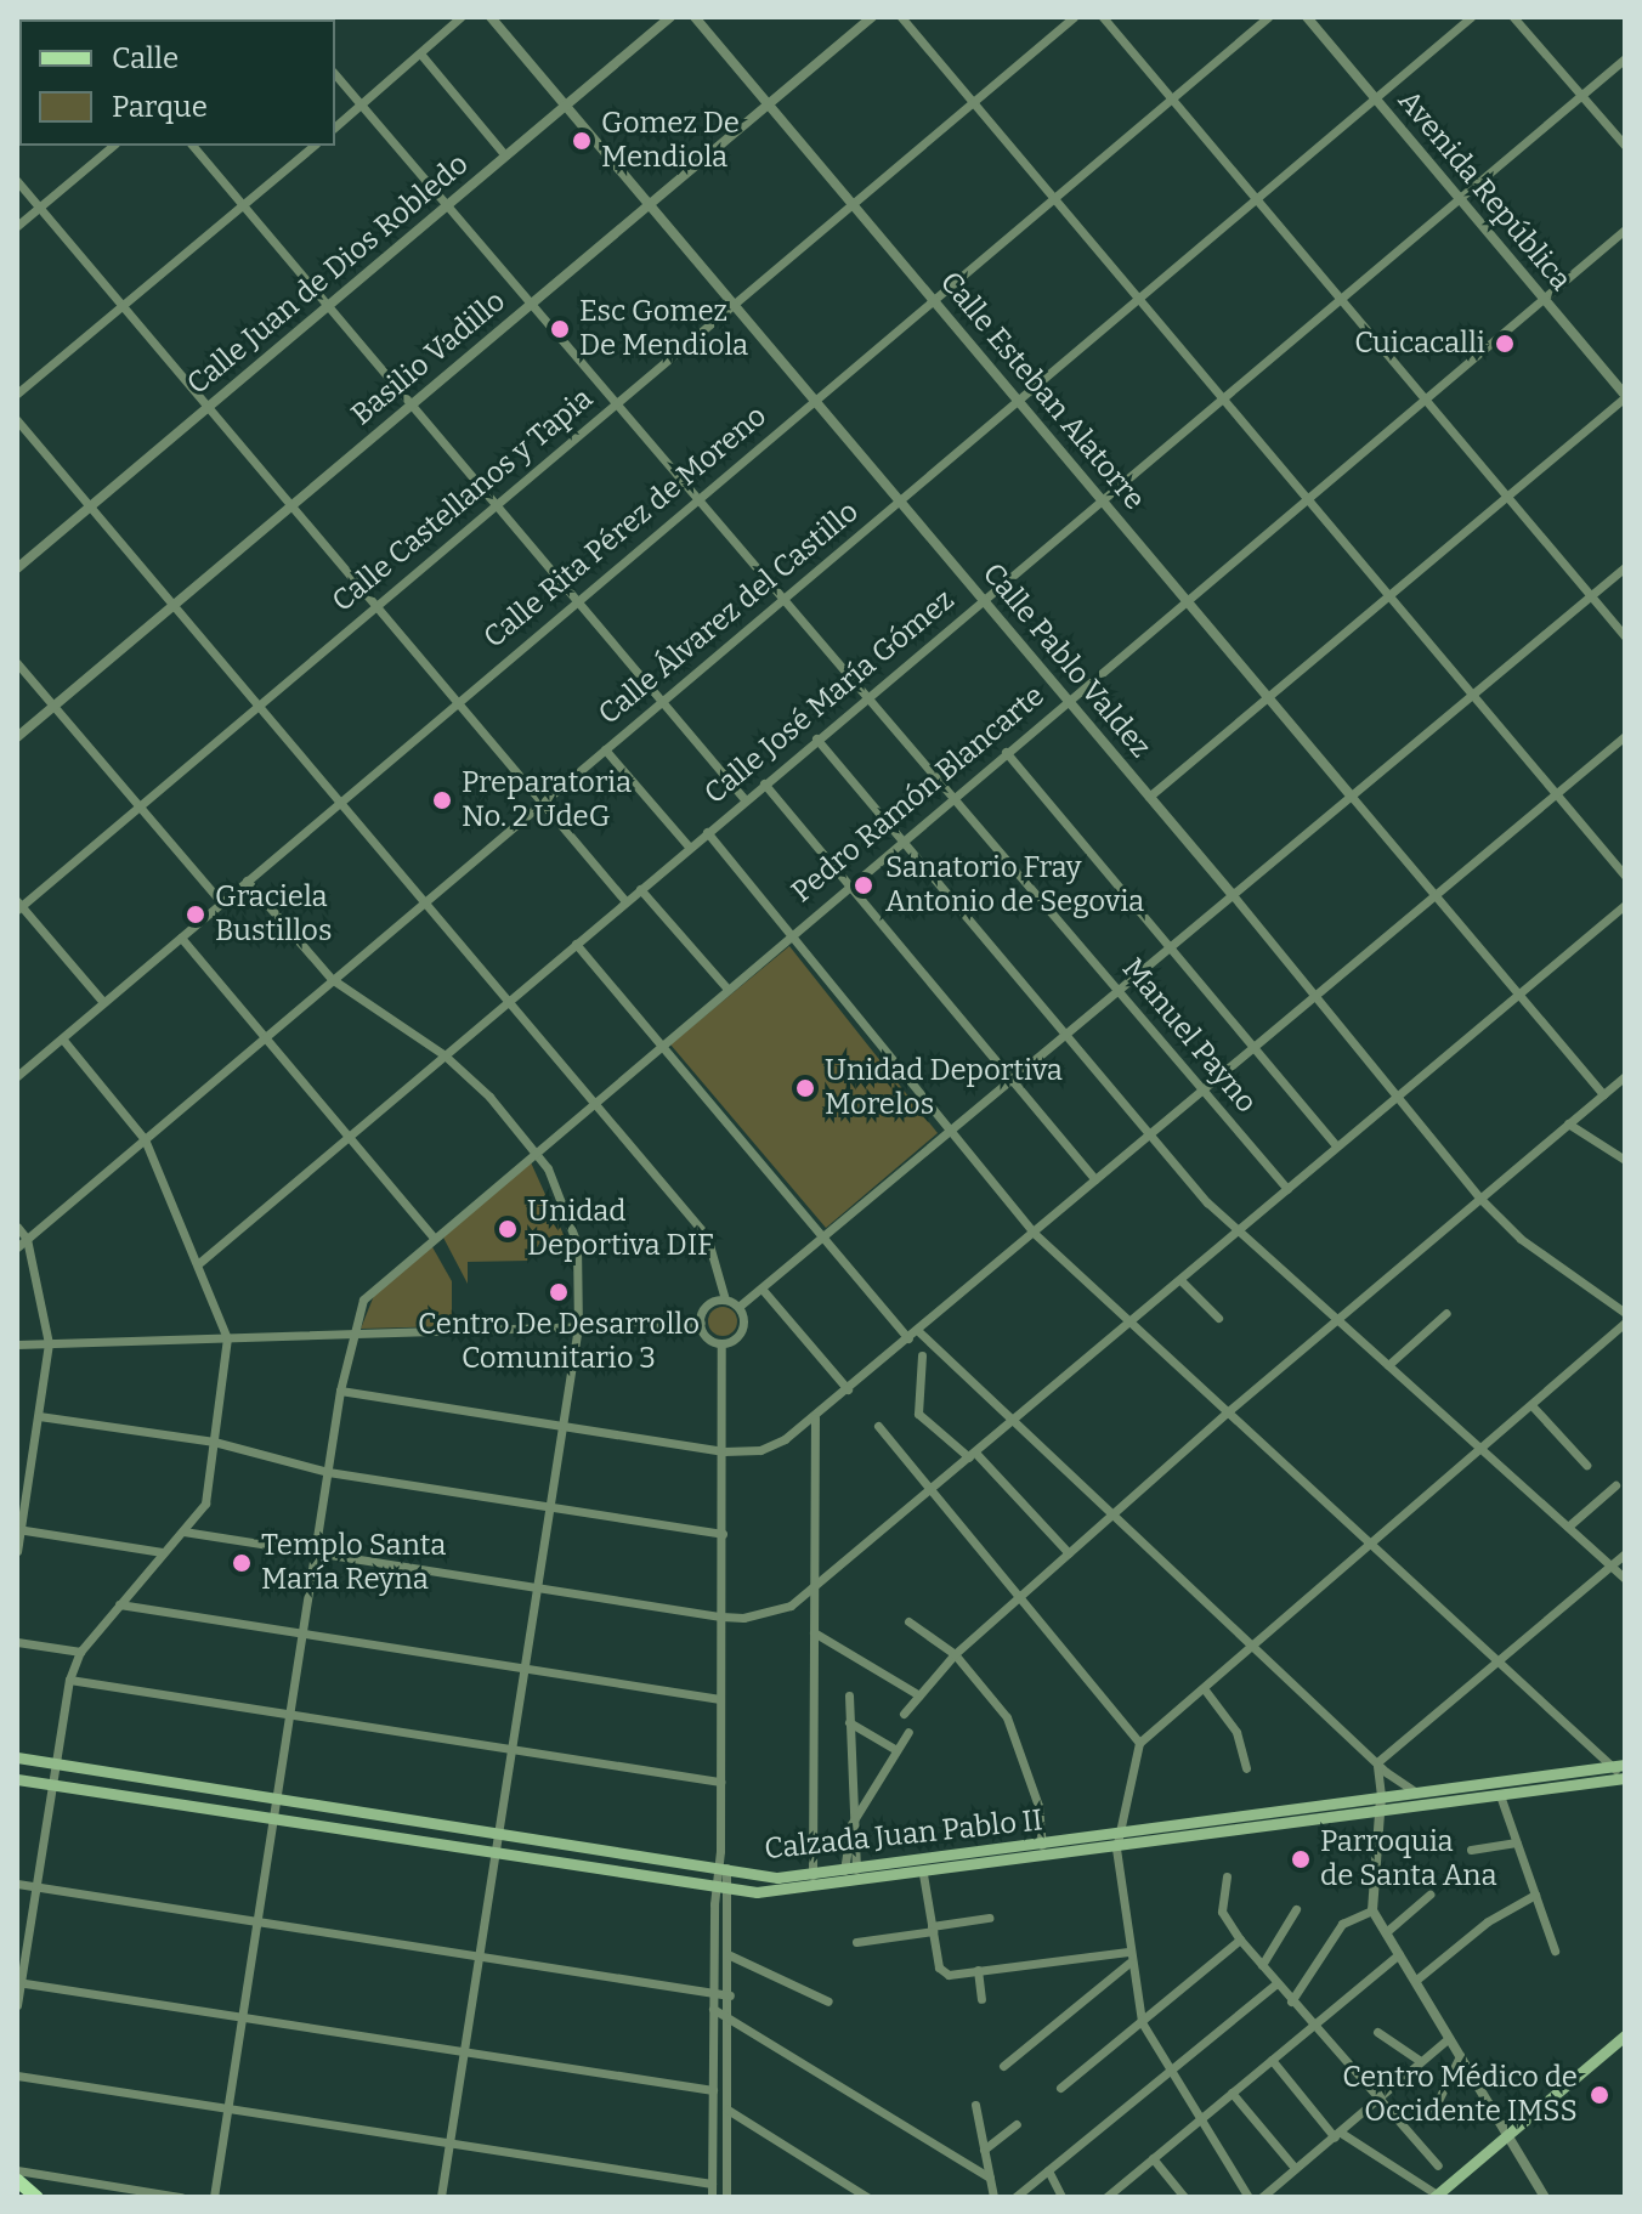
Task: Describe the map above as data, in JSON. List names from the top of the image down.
{
  "streets": {
    "main road": ["Calzada Juan Pablo II"],
    "street": [
      "Avenida República",
      "Calle Juan de Dios Robledo",
      "Basilio Vadillo",
      "Calle Esteban Alatorre",
      "Calle Castellanos y Tapia",
      "Calle Rita Pérez de Moreno",
      "Calle Álvarez del Castillo",
      "Calle Pablo Valdez",
      "Calle José María Gómez",
      "Pedro Ramón Blancarte",
      "Manuel Payno"
    ]
  },
  "crossings": [
    ["Avenida República", "Calle Álvarez del Castillo"],
    ["Avenida República", "Calle José María Gómez"],
    ["Avenida República", "Pedro Ramón Blancarte"],
    ["Calle Juan de Dios Robledo", "Calle Pablo Valdez"],
    ["Calle Juan de Dios Robledo", "Manuel Payno"],
    ["Basilio Vadillo", "Calle Esteban Alatorre"],
    ["Basilio Vadillo", "Calle Pablo Valdez"],
    ["Basilio Vadillo", "Manuel Payno"],
    ["Calle Esteban Alatorre", "Calle Castellanos y Tapia"],
    ["Calle Esteban Alatorre", "Calle Rita Pérez de Moreno"],
    ["Calle Esteban Alatorre", "Calle Álvarez del Castillo"],
    ["Calle Esteban Alatorre", "Calle José María Gómez"],
    ["Calle Esteban Alatorre", "Pedro Ramón Blancarte"],
    ["Calle Castellanos y Tapia", "Calle Pablo Valdez"],
    ["Calle Castellanos y Tapia", "Manuel Payno"],
    ["Calle Rita Pérez de Moreno", "Calle Pablo Valdez"],
    ["Calle Rita Pérez de Moreno", "Manuel Payno"],
    ["Calle Álvarez del Castillo", "Calle Pablo Valdez"],
    ["Calle Álvarez del Castillo", "Manuel Payno"],
    ["Calle Pablo Valdez", "Calle José María Gómez"],
    ["Calle Pablo Valdez", "Pedro Ramón Blancarte"],
    ["Calle José María Gómez", "Manuel Payno"],
    ["Pedro Ramón Blancarte", "Manuel Payno"],
    ["Pedro Ramón Blancarte", "Calzada Juan Pablo II"]
  ],
  "places": [
    "Gomez De Mendiola",
    "Esc Gomez De Mendiola",
    "Cuicacalli",
    "Preparatoria No. 2 UdeG",
    "Sanatorio Fray Antonio de Segovia",
    "Graciela Bustillos",
    "Unidad Deportiva Morelos",
    "Unidad Deportiva DIF",
    "Centro De Desarrollo Comunitario 3",
    "Templo Santa María Reyna",
    "Parroquia de Santa Ana",
    "Centro Médico de Occidente IMSS"
  ],
  "legend": ["Calle", "Parque"]
}
